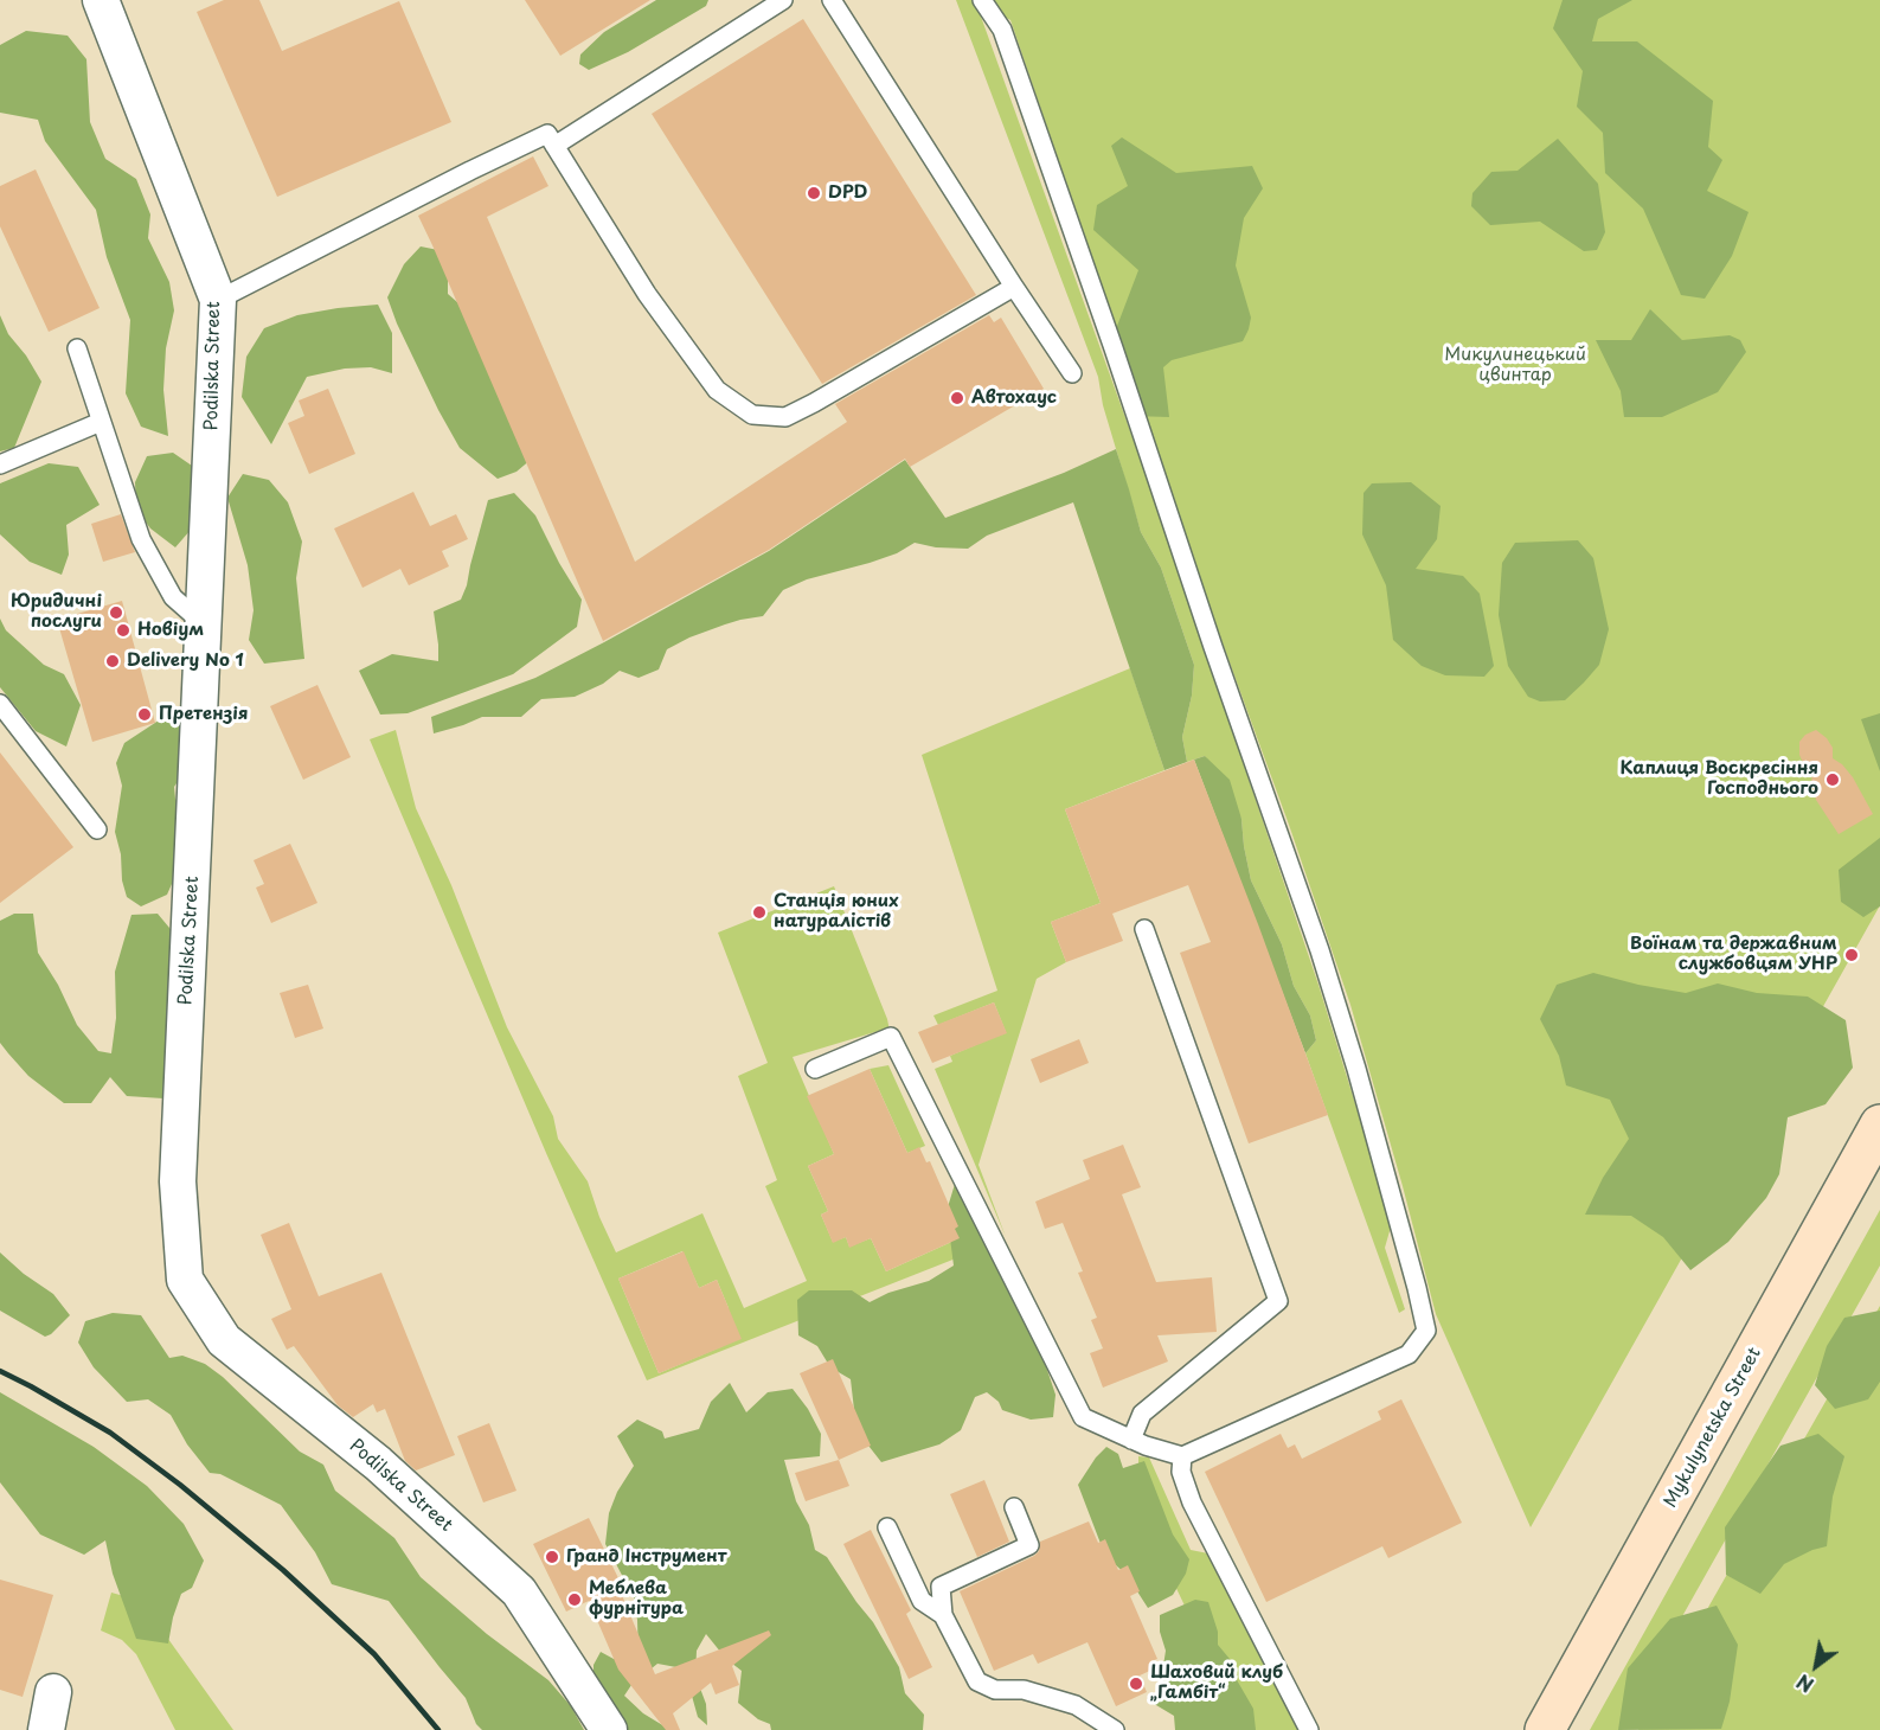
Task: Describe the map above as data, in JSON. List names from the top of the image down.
{
  "streets": {
    "main road": ["Mykulynetska Street"],
    "street": ["Podilska Street"]
  },
  "parks": ["Микулинецький цвинтар"],
  "places": [
    "DPD",
    "Автохаус",
    "Юридичні послуги",
    "Новіум",
    "Delivery No 1",
    "Претензія",
    "Каплиця Воскресіння Господнього",
    "Станція юних натуралістів",
    "Воїнам та державним службовцям УНР",
    "Гранд Інструмент",
    "Меблева фурнітура",
    "Шаховий клуб „Гамбіт“"
  ],
  "north": "bottom left"
}
